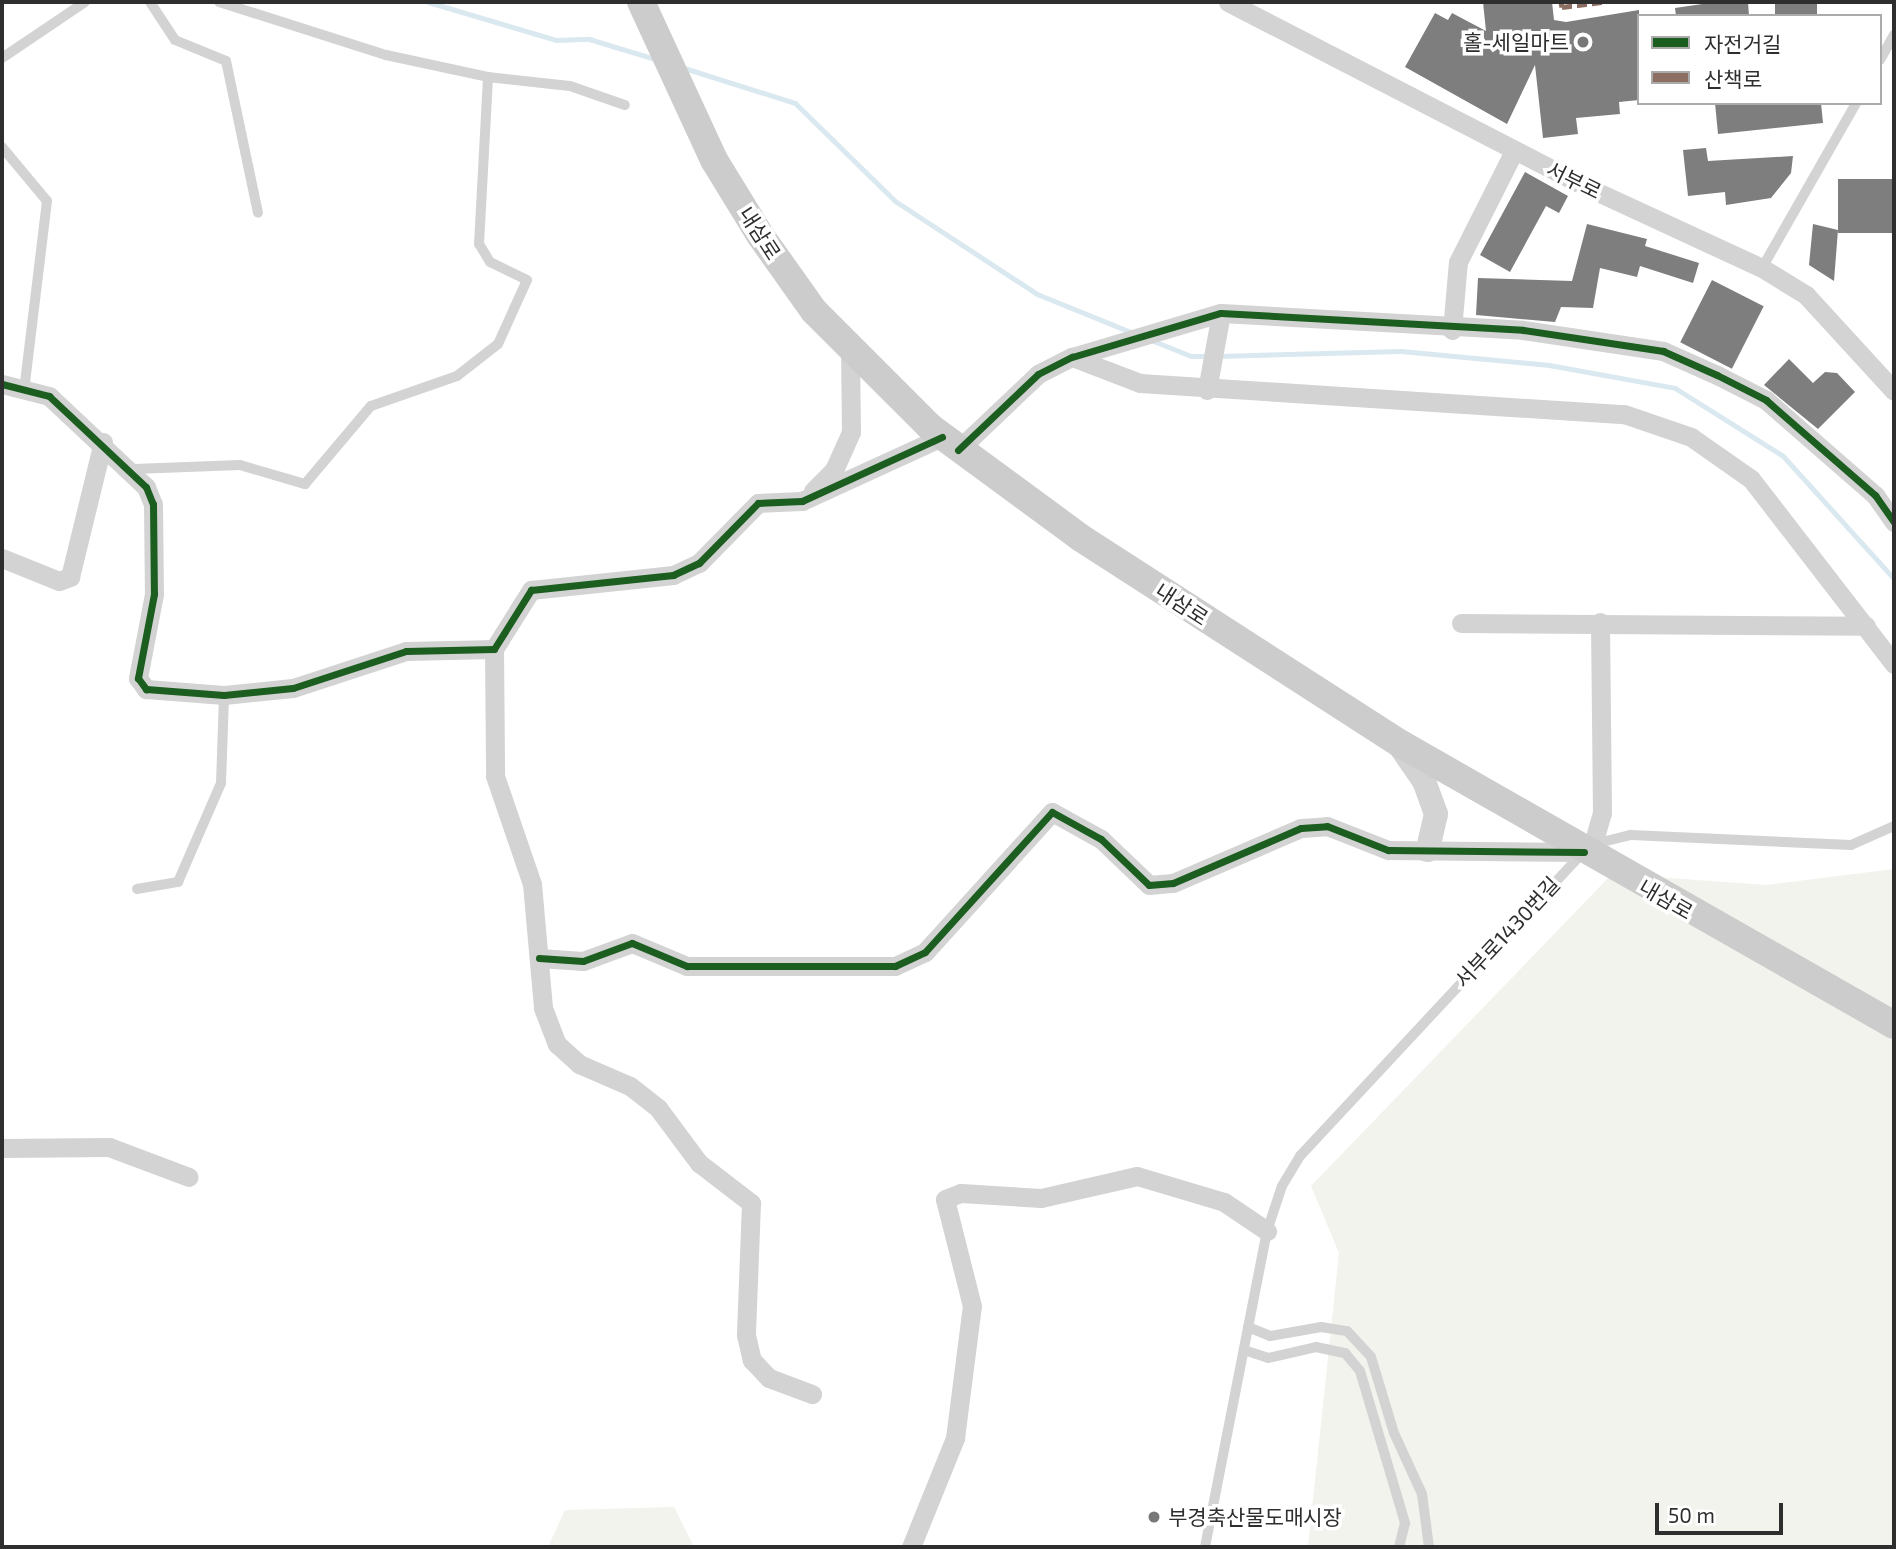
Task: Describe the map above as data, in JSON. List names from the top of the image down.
{
  "streets": {
    "main road": ["내삼로"],
    "street": ["서부로"],
    "lane": ["서부로1430번길"]
  },
  "crossings": [
    ["내삼로", "서부로1430번길"]
  ],
  "places": ["홀-세일마트", "부경축산물도매시장"],
  "legend": ["자전거길", "산책로"],
  "scale_bar": "50 m"
}
